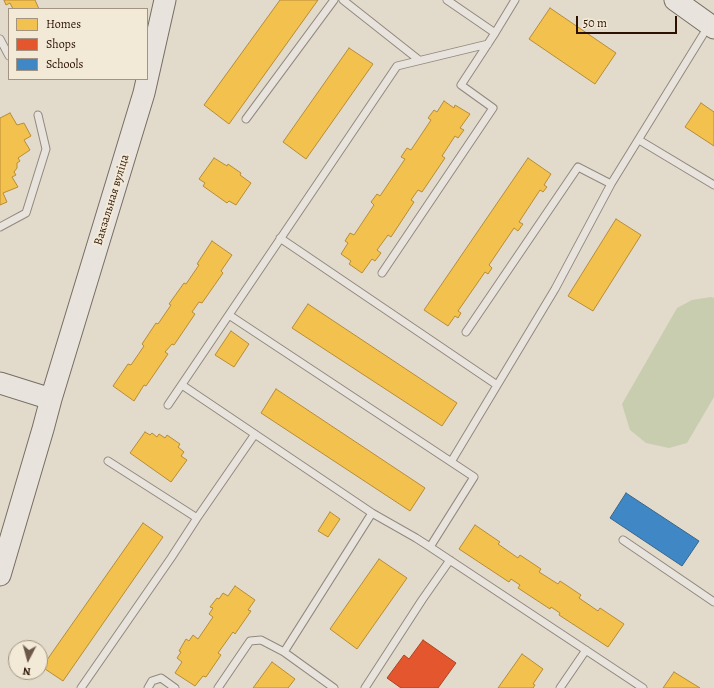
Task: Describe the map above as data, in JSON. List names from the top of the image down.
{
  "streets": {
    "main road": ["Вакзальная вуліца"]
  },
  "legend": ["Homes", "Shops", "Schools"],
  "scale_bar": "50 m",
  "north": "bottom"
}
